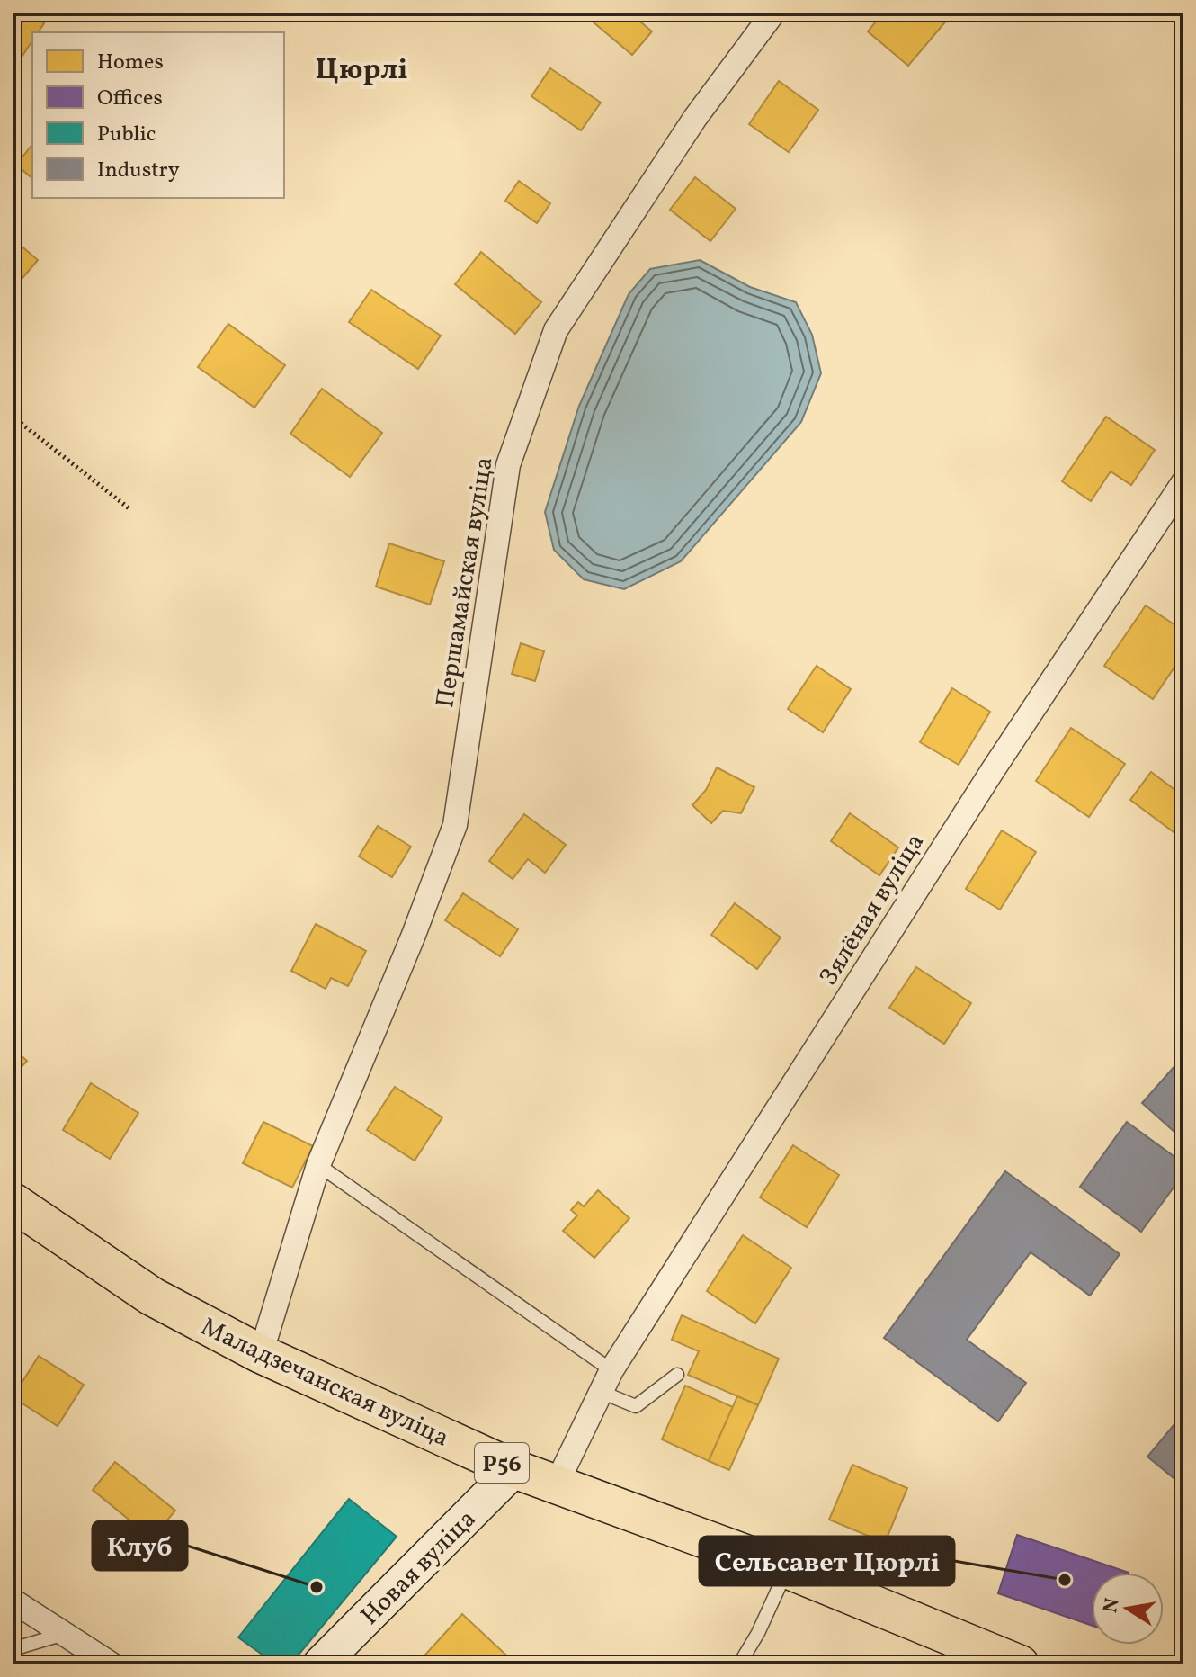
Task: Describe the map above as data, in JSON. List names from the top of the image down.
{
  "streets": {
    "main road": ["Маладзечанская вуліца", "Р56"],
    "street": ["Першамайская вуліца", "Зялёная вуліца", "Новая вуліца"]
  },
  "crossings": [
    ["Першамайская вуліца", "Маладзечанская вуліца"],
    ["Зялёная вуліца", "Маладзечанская вуліца"],
    ["Маладзечанская вуліца", "Новая вуліца"]
  ],
  "districts": ["Цюрлі"],
  "places": ["Сельсавет Цюрлі", "Клуб"],
  "legend": [
    "Homes",
    "Offices",
    "Public",
    "Industry"
  ],
  "north": "left"
}
